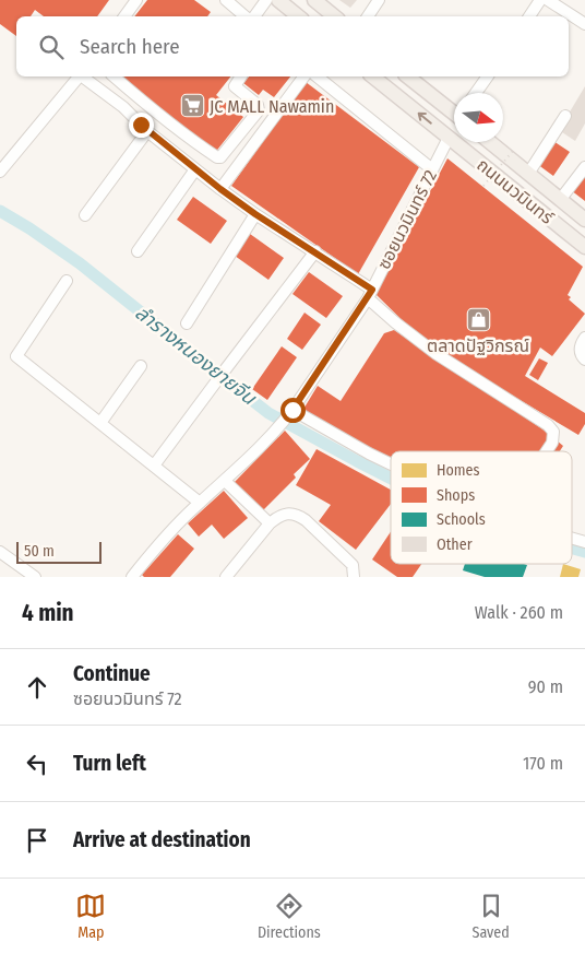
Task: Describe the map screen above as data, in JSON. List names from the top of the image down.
{
  "streets": {
    "main road": ["ถนนนวมินทร์"],
    "street": ["ซอยนวมินทร์ 72"]
  },
  "crossings": [
    ["ถนนนวมินทร์", "ซอยนวมินทร์ 72"]
  ],
  "water": ["ลำรางหนองยายจีน"],
  "places": {
    "supermarket": ["JC MALL Nawamin"],
    "shop": ["ตลาดปัฐวิกรณ์"]
  },
  "legend": [
    "Homes",
    "Shops",
    "Schools",
    "Other"
  ],
  "scale_bar": "50 m",
  "north": "right",
  "page": {
    "search": "Search here",
    "scale": "50 m",
    "heading": ["4 min", "Walk · 260 m"],
    "list": [
      ["Continue", "ซอยนวมินทร์ 72", "90 m"],
      ["Turn left", "170 m"],
      "Arrive at destination"
    ],
    "nav": ["Map", "Directions", "Saved"]
  }
}
